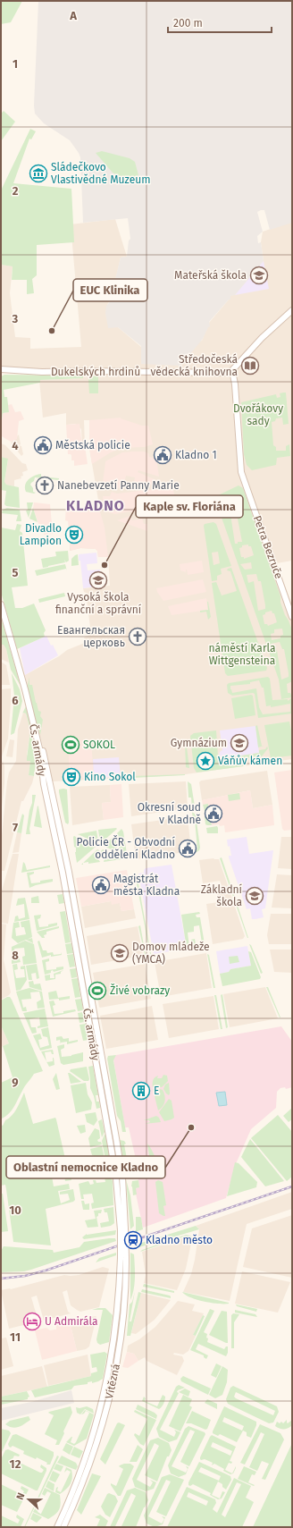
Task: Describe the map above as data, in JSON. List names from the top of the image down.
{
  "streets": {
    "main road": [
      "Dukelských hrdinů",
      "Petra Bezruče",
      "Čs. armády",
      "Vítězná"
    ]
  },
  "crossings": [
    ["Dukelských hrdinů", "Petra Bezruče"],
    ["Čs. armády", "Vítězná"]
  ],
  "districts": ["KLADNO"],
  "parks": ["Dvořákovy sady", "náměstí Karla Wittgensteina"],
  "places": {
    "museum": ["Sládečkovo Vlastivědné Muzeum"],
    "school or university": [
      "Mateřská škola",
      "Vysoká škola finanční a správní",
      "Gymnázium",
      "Základní škola",
      "Domov mládeže (YMCA)"
    ],
    "other": ["EUC Klinika", "Kaple sv. Floriána", "Oblastní nemocnice Kladno"],
    "library": ["Středočeská vědecká knihovna"],
    "public building": [
      "Městská policie",
      "Kladno 1",
      "Okresní soud v Kladně",
      "Policie ČR - Obvodní oddělení Kladno",
      "Magistrát města Kladna"
    ],
    "church": ["Nanebevzetí Panny Marie", "Евангельская церковь"],
    "theatre": ["Divadlo Lampion", "Kino Sokol"],
    "sports": ["SOKOL", "Živé vobrazy"],
    "place": ["Váňův kámen"],
    "building": ["E"],
    "station": ["Kladno město"],
    "hotel": ["U Admirála"]
  },
  "scale_bar": "200 m",
  "north": "left",
  "grid": {
    "columns": ["A"],
    "rows": [
      "1",
      "2",
      "3",
      "4",
      "5",
      "6",
      "7",
      "8",
      "9",
      "10",
      "11",
      "12"
    ]
  }
}
